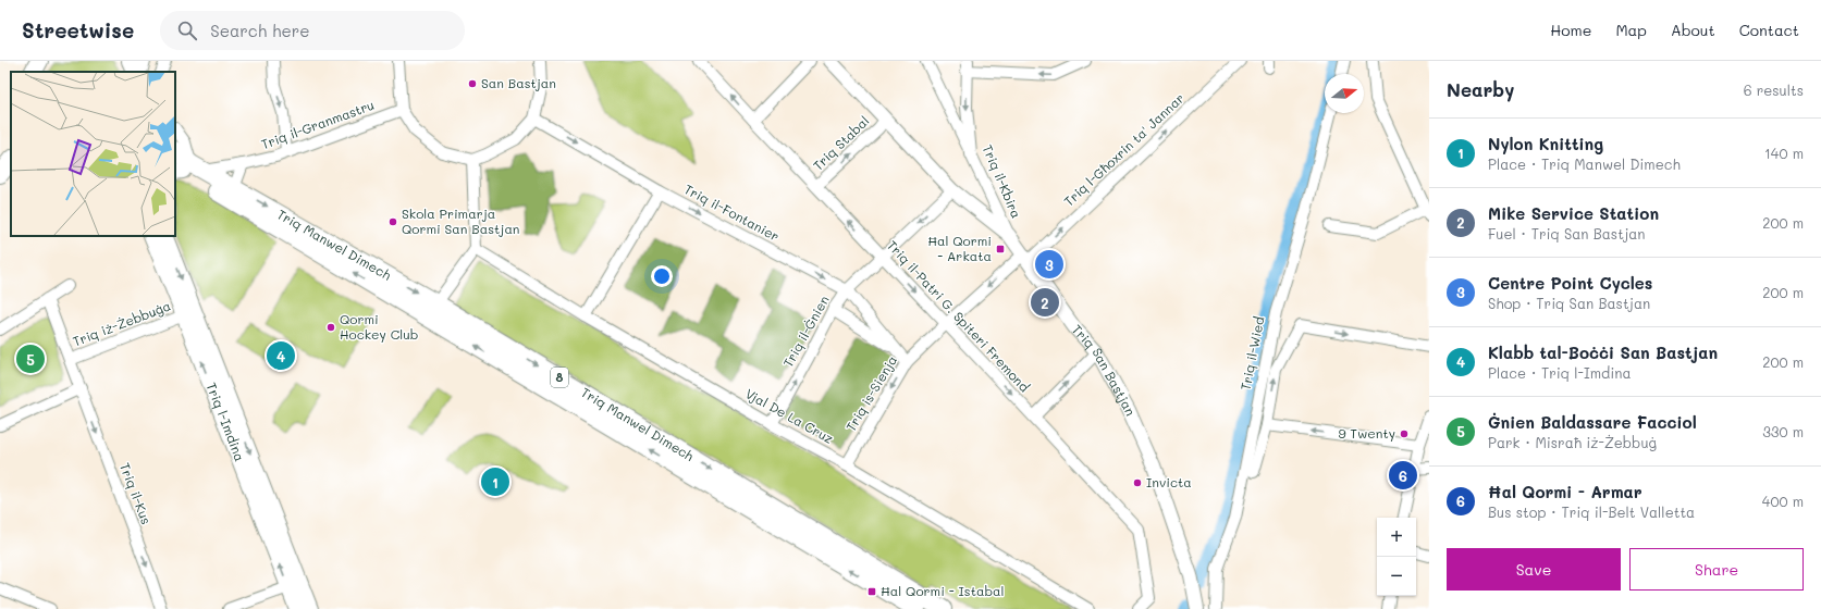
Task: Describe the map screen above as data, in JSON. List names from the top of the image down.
{
  "streets": {
    "highway": ["Triq Manwel Dimech", "8"],
    "main road": ["Triq l-Imdina"],
    "street": [
      "Triq il-Granmastru",
      "Triq Stabal",
      "Triq l-Għoxrin ta' Jannar",
      "Triq il-Kbira",
      "Triq il-Fontanier",
      "Triq il-Patri G. Spiteri Fremond",
      "Triq iż-Żebbuġa",
      "Triq il-Ġnien",
      "Triq il-Wied",
      "Triq San Bastjan",
      "Triq is-Sienja",
      "Vjal De La Cruz",
      "Triq il-Kus"
    ]
  },
  "crossings": [
    ["Triq il-Granmastru", "Triq Manwel Dimech"],
    ["Triq Stabal", "Triq il-Patri G. Spiteri Fremond"],
    ["Triq Stabal", "Triq San Bastjan"],
    ["Triq l-Għoxrin ta' Jannar", "Triq San Bastjan"],
    ["Triq l-Għoxrin ta' Jannar", "Triq is-Sienja"],
    ["Triq il-Kbira", "Triq San Bastjan"],
    ["Triq il-Fontanier", "Triq il-Ġnien"],
    ["Triq il-Fontanier", "Triq is-Sienja"],
    ["Triq il-Patri G. Spiteri Fremond", "Triq il-Ġnien"],
    ["Triq il-Patri G. Spiteri Fremond", "Triq is-Sienja"],
    ["Triq iż-Żebbuġa", "Triq l-Imdina"],
    ["Triq iż-Żebbuġa", "Triq il-Kus"],
    ["Triq il-Ġnien", "Triq San Bastjan"],
    ["Triq il-Ġnien", "Vjal De La Cruz"],
    ["Triq San Bastjan", "Triq is-Sienja"],
    ["Triq is-Sienja", "Vjal De La Cruz"]
  ],
  "one_way": [
    "Triq l-Għoxrin ta' Jannar",
    "Triq il-Fontanier",
    "Triq is-Sienja",
    "Triq il-Kus"
  ],
  "places": {
    "other": [
      "San Bastjan",
      "Skola Primarja Qormi San Bastjan",
      "Qormi Hockey Club",
      "9 Twenty",
      "Invicta"
    ],
    "transit": ["Ħal Qormi - Arkata", "Ħal Qormi - Istabal"]
  },
  "north": "right",
  "page": {
    "header": "Streetwise",
    "search": "Search here",
    "nav": [
      "Home",
      "Map",
      "About",
      "Contact"
    ],
    "heading": ["Nearby", "6 results"],
    "list": [
      {
        "mark": "1",
        "name": "Nylon Knitting",
        "note": "Place · Triq Manwel Dimech",
        "value": "140 m"
      },
      {
        "mark": "2",
        "name": "Mike Service Station",
        "note": "Fuel · Triq San Bastjan",
        "value": "200 m"
      },
      {
        "mark": "3",
        "name": "Centre Point Cycles",
        "note": "Shop · Triq San Bastjan",
        "value": "200 m"
      },
      {
        "mark": "4",
        "name": "Klabb tal-Boċċi San Bastjan",
        "note": "Place · Triq l-Imdina",
        "value": "200 m"
      },
      {
        "mark": "5",
        "name": "Ġnien Baldassare Facciol",
        "note": "Park · Misraħ iż-Żebbuġ",
        "value": "330 m"
      },
      {
        "mark": "6",
        "name": "Ħal Qormi - Armar",
        "note": "Bus stop · Triq il-Belt Valletta",
        "value": "400 m"
      }
    ],
    "pins": [
      "3",
      "2",
      "4",
      "5",
      "6",
      "1"
    ],
    "map_buttons": ["+", "−"],
    "buttons": ["Save", "Share"]
  }
}
